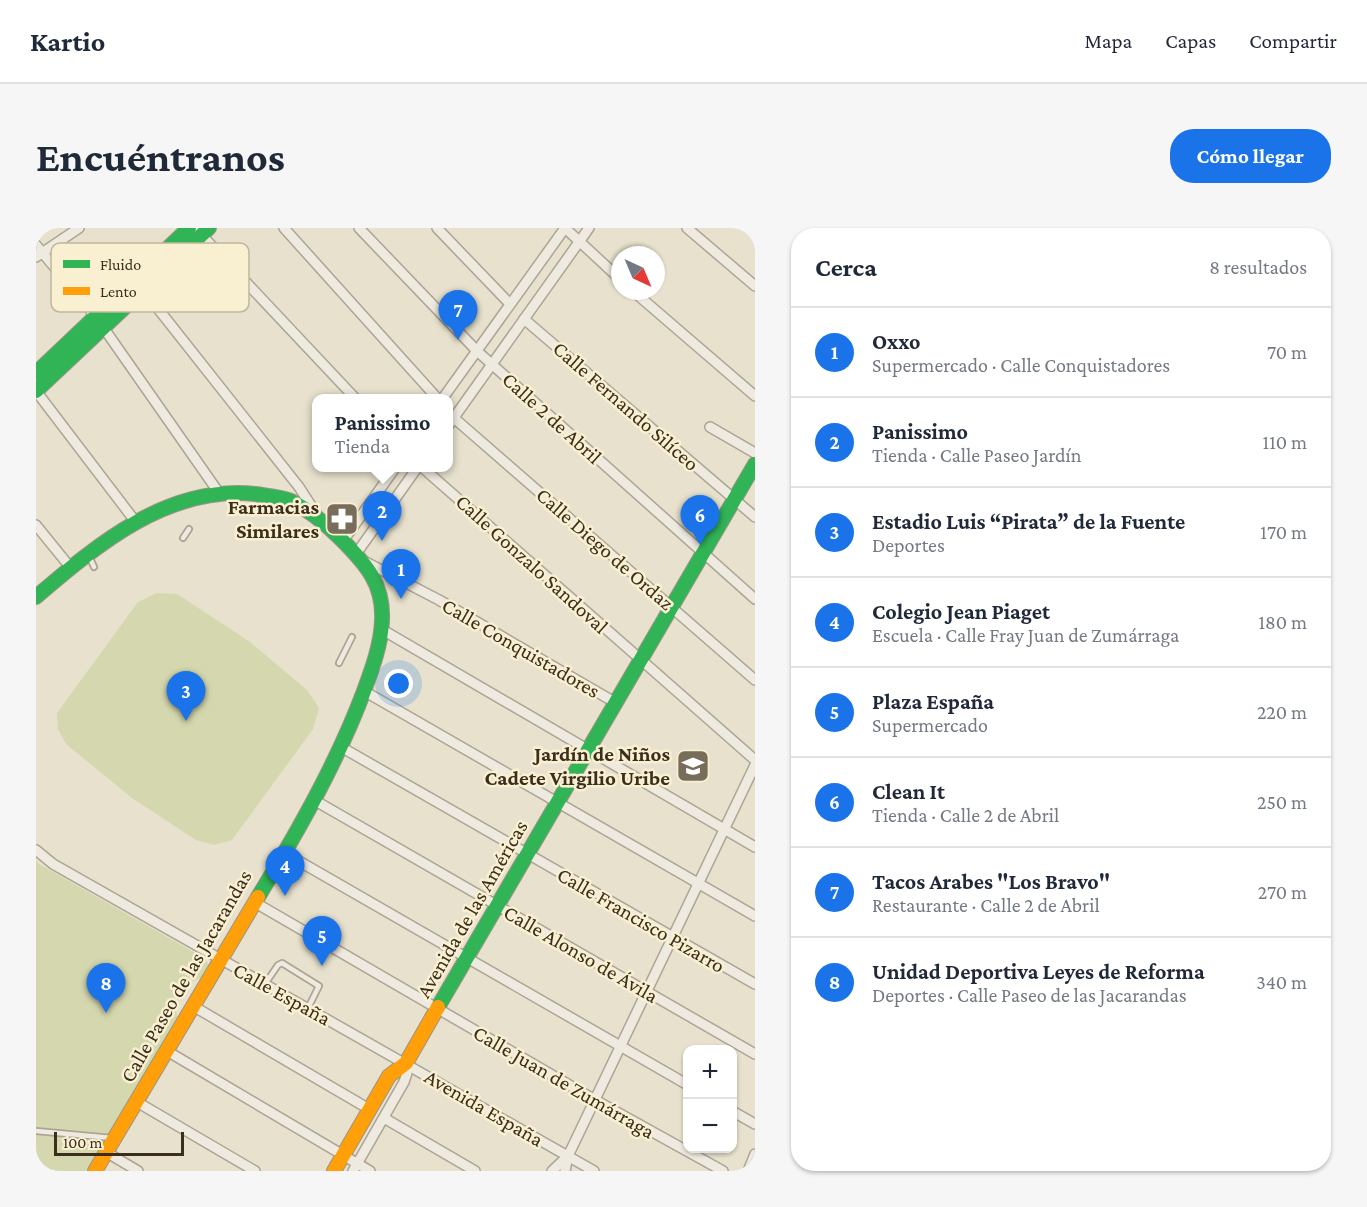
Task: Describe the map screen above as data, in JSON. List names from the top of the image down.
{
  "streets": {
    "street": [
      "Calle Fernando Silíceo",
      "Calle 2 de Abril",
      "Calle Diego de Ordaz",
      "Calle Gonzalo Sandoval",
      "Calle Conquistadores",
      "Avenida de las Américas",
      "Calle Francisco Pizarro",
      "Calle Alonso de Ávila",
      "Calle Paseo de las Jacarandas",
      "Calle España",
      "Calle Juan de Zumárraga",
      "Avenida España"
    ]
  },
  "crossings": [
    ["Calle Fernando Silíceo", "Avenida de las Américas"],
    ["Calle 2 de Abril", "Avenida de las Américas"],
    ["Calle Diego de Ordaz", "Avenida de las Américas"],
    ["Calle Gonzalo Sandoval", "Avenida de las Américas"],
    ["Calle Conquistadores", "Avenida de las Américas"],
    ["Calle Conquistadores", "Calle Paseo de las Jacarandas"],
    ["Avenida de las Américas", "Calle Francisco Pizarro"],
    ["Avenida de las Américas", "Calle Alonso de Ávila"],
    ["Avenida de las Américas", "Calle España"],
    ["Avenida de las Américas", "Calle Juan de Zumárraga"],
    ["Avenida de las Américas", "Avenida España"],
    ["Calle Francisco Pizarro", "Calle Paseo de las Jacarandas"],
    ["Calle Alonso de Ávila", "Calle Paseo de las Jacarandas"],
    ["Calle Paseo de las Jacarandas", "Calle España"],
    ["Calle Paseo de las Jacarandas", "Calle Juan de Zumárraga"],
    ["Calle España", "Avenida España"]
  ],
  "places": {
    "pharmacy": ["Farmacias Similares"],
    "school or university": ["Jardín de Niños Cadete Virgilio Uribe"]
  },
  "legend": ["Fluido", "Lento"],
  "scale_bar": "100 m",
  "north": "bottom right",
  "page": {
    "header": "Kartio",
    "nav": ["Mapa", "Capas", "Compartir"],
    "buttons": "Cómo llegar",
    "title": "Encuéntranos",
    "heading": ["Cerca", "8 resultados"],
    "pins": [
      "7",
      "2",
      "6",
      "1",
      "3",
      "4",
      "5",
      "8"
    ],
    "list": [
      {
        "mark": "1",
        "name": "Oxxo",
        "note": "Supermercado · Calle Conquistadores",
        "value": "70 m"
      },
      {
        "mark": "2",
        "name": "Panissimo",
        "note": "Tienda · Calle Paseo Jardín",
        "value": "110 m"
      },
      {
        "mark": "3",
        "name": "Estadio Luis “Pirata” de la Fuente",
        "note": "Deportes",
        "value": "170 m"
      },
      {
        "mark": "4",
        "name": "Colegio Jean Piaget",
        "note": "Escuela · Calle Fray Juan de Zumárraga",
        "value": "180 m"
      },
      {
        "mark": "5",
        "name": "Plaza España",
        "note": "Supermercado",
        "value": "220 m"
      },
      {
        "mark": "6",
        "name": "Clean It",
        "note": "Tienda · Calle 2 de Abril",
        "value": "250 m"
      },
      {
        "mark": "7",
        "name": "Tacos Arabes \"Los Bravo\"",
        "note": "Restaurante · Calle 2 de Abril",
        "value": "270 m"
      },
      {
        "mark": "8",
        "name": "Unidad Deportiva Leyes de Reforma",
        "note": "Deportes · Calle Paseo de las Jacarandas",
        "value": "340 m"
      }
    ],
    "popup": ["Panissimo", "Tienda"],
    "map_buttons": ["+", "−"],
    "scale": "100 m"
  }
}
